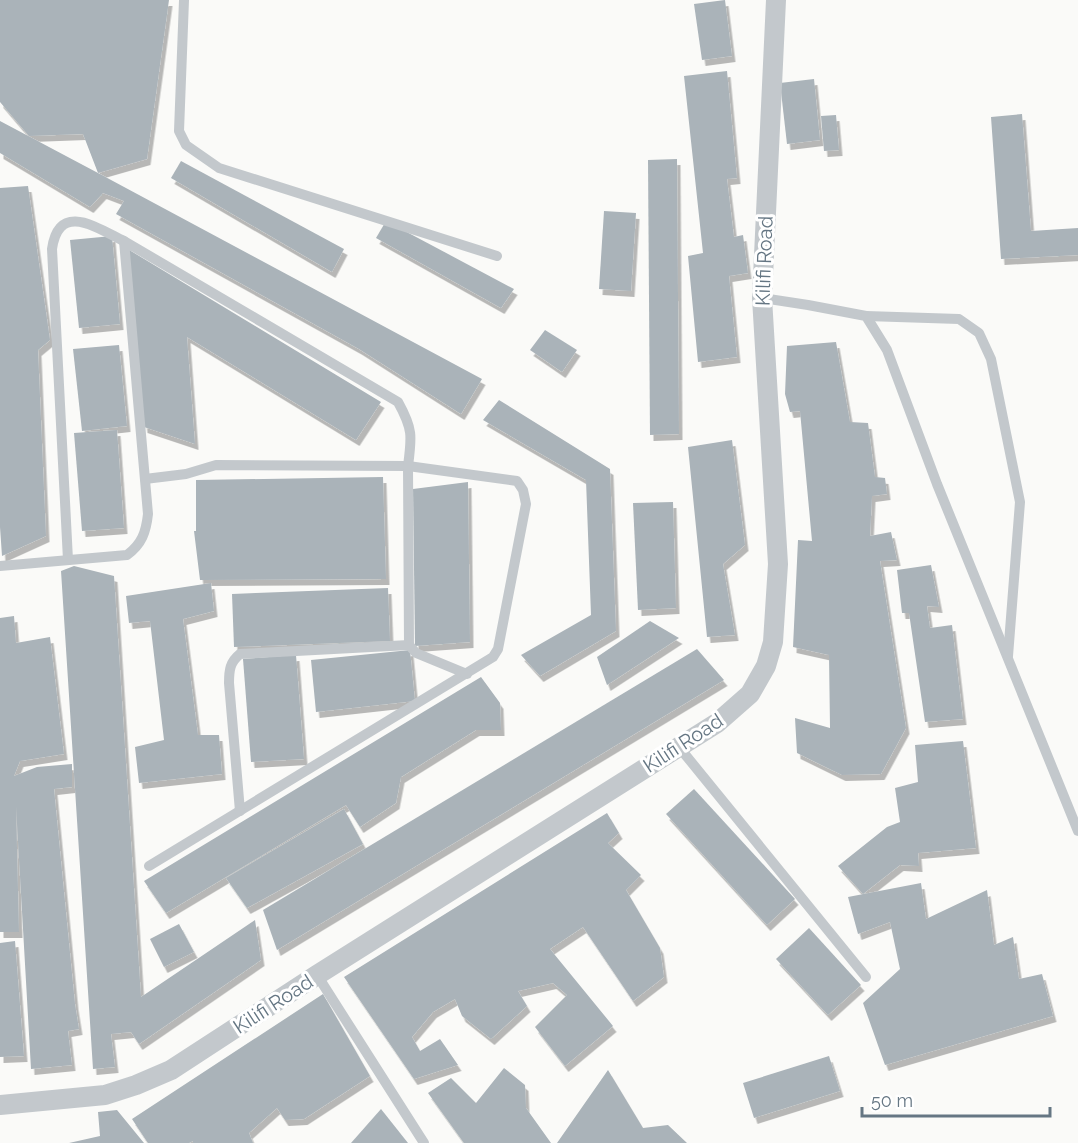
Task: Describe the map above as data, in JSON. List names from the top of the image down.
{
  "streets": {
    "street": ["Kilifi Road"]
  },
  "scale_bar": "50 m"
}
